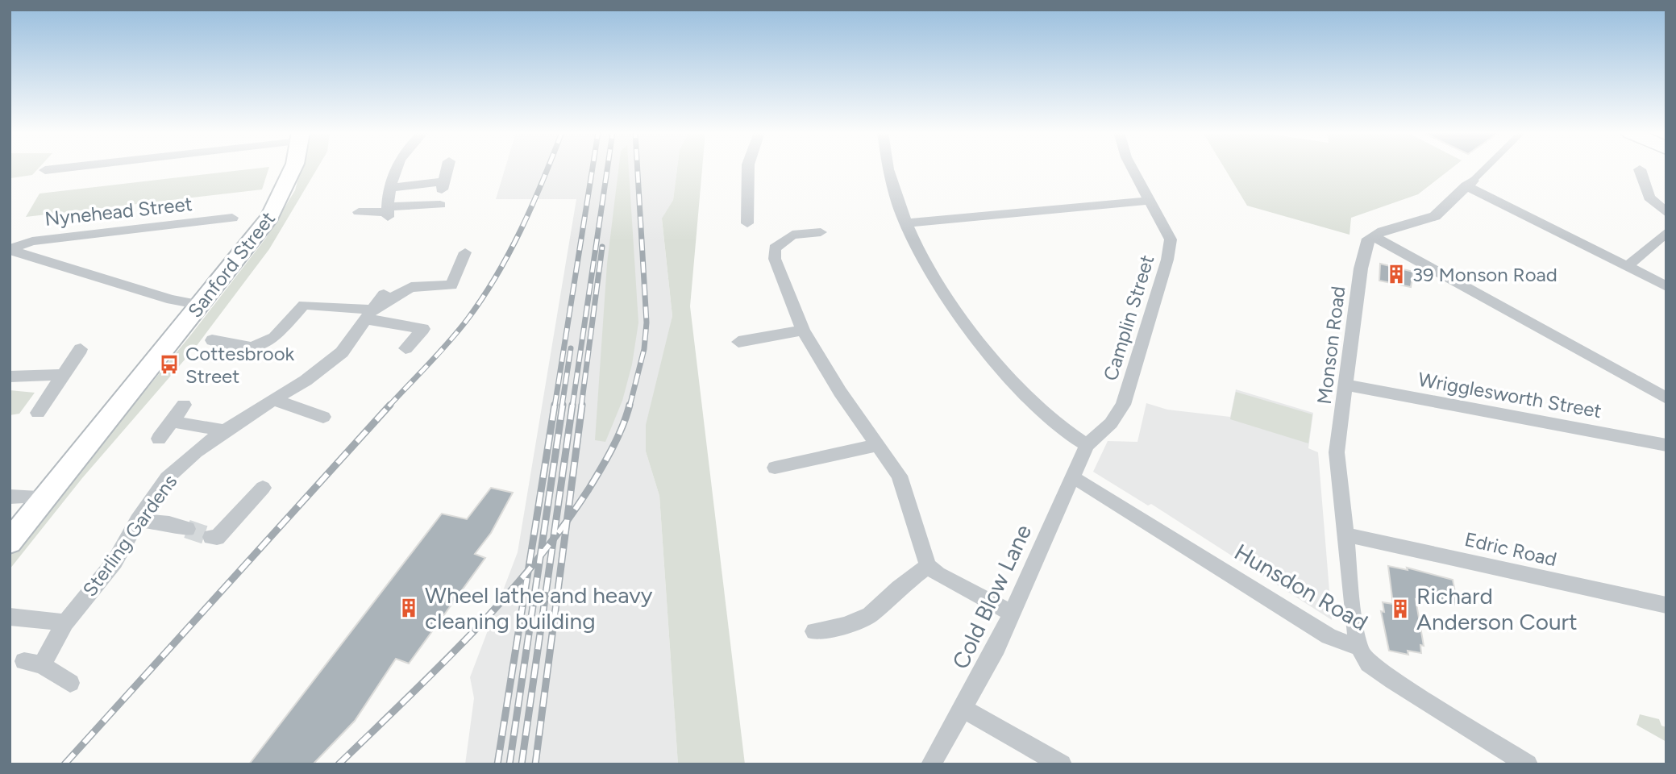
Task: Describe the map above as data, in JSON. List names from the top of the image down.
{
  "streets": {
    "main road": ["Sanford Street"],
    "street": [
      "Nynehead Street",
      "Camplin Street",
      "Monson Road",
      "Wrigglesworth Street",
      "Sterling Gardens",
      "Edric Road",
      "Hunsdon Road",
      "Cold Blow Lane"
    ]
  },
  "crossings": [
    ["Camplin Street", "Cold Blow Lane"],
    ["Monson Road", "Wrigglesworth Street"],
    ["Monson Road", "Edric Road"],
    ["Monson Road", "Hunsdon Road"],
    ["Hunsdon Road", "Cold Blow Lane"]
  ],
  "places": {
    "building": ["39 Monson Road", "Wheel lathe and heavy cleaning building", "Richard Anderson Court"],
    "bus stop": ["Cottesbrook Street"]
  }
}
